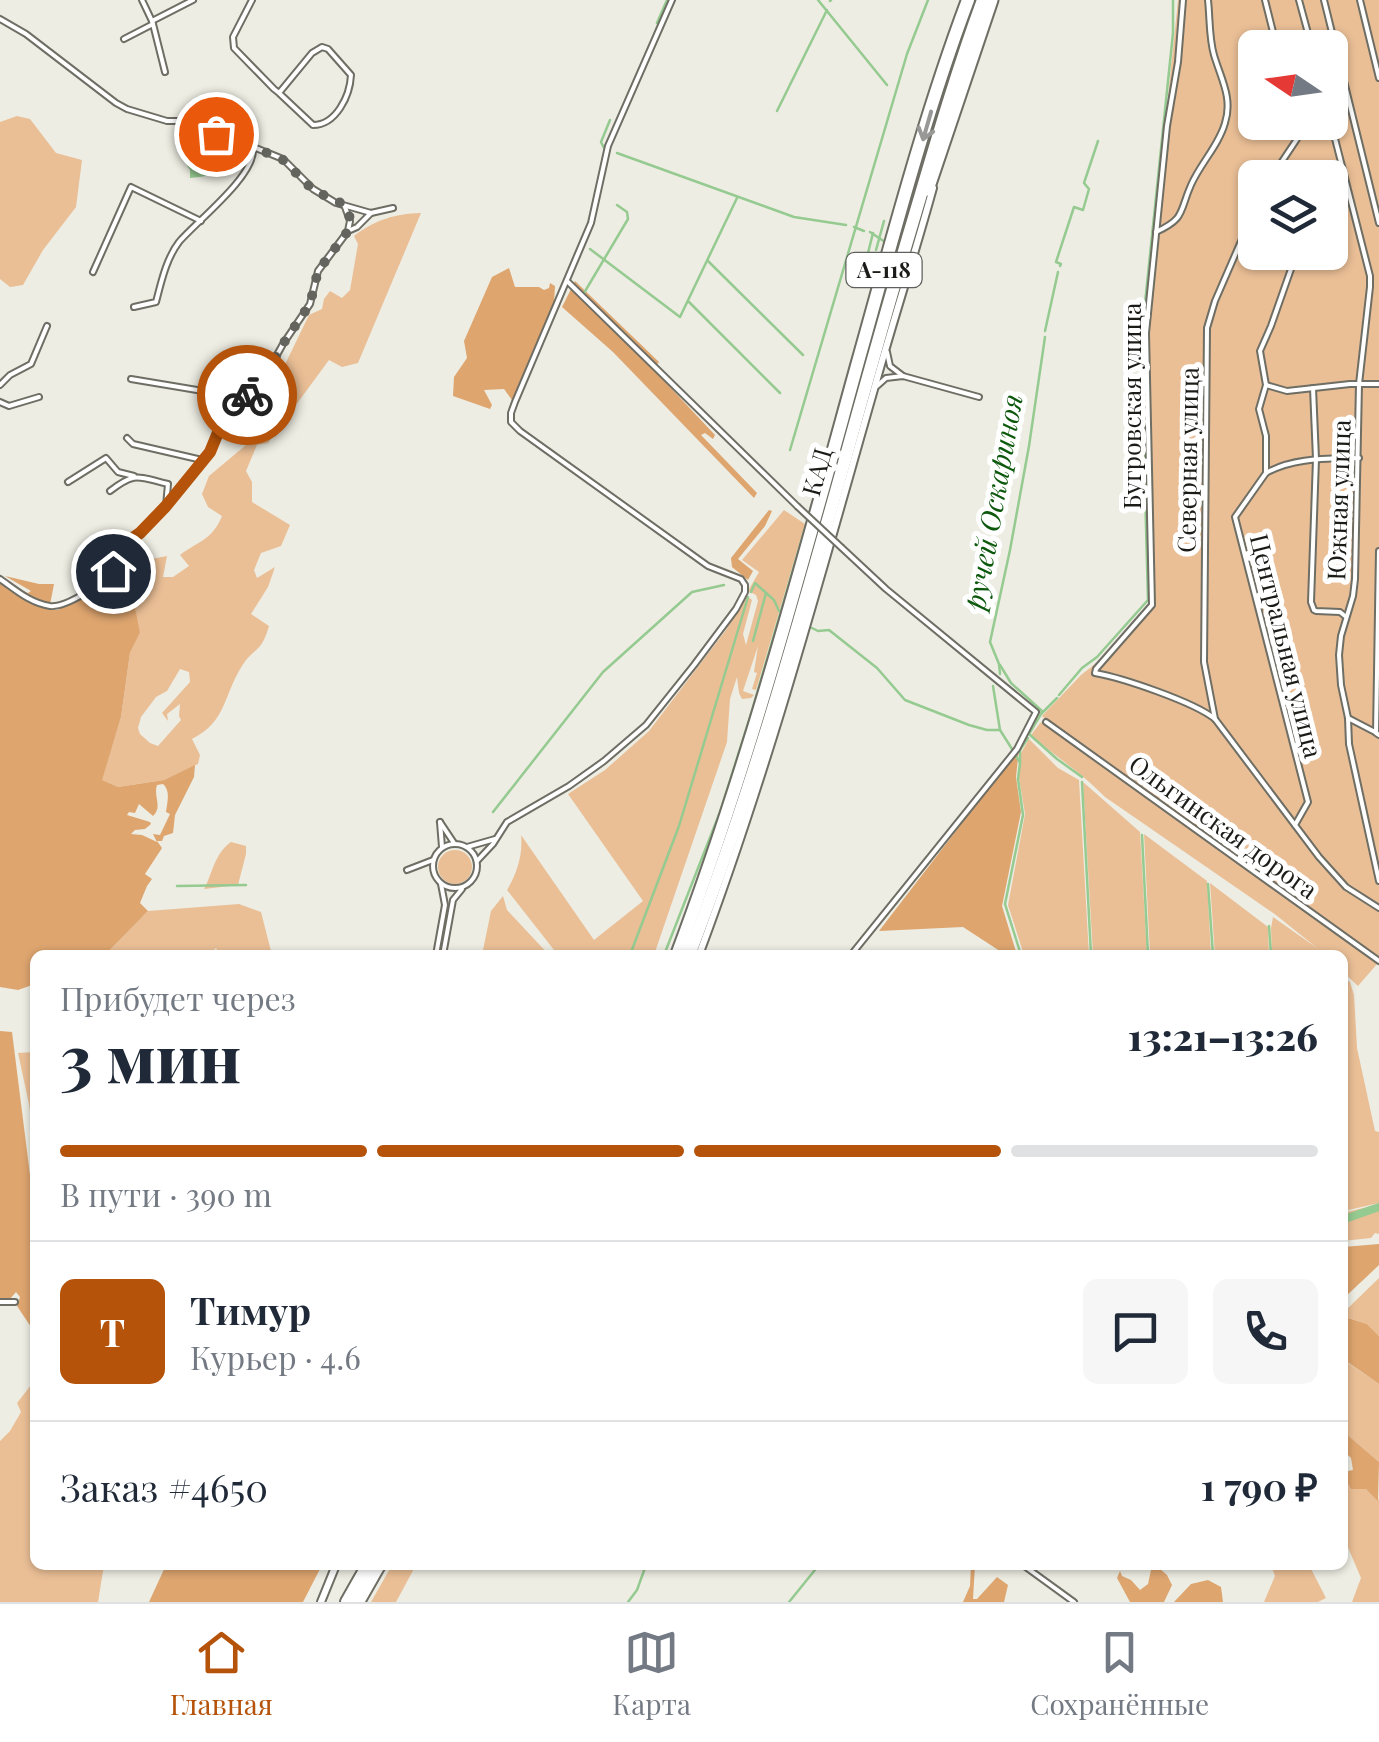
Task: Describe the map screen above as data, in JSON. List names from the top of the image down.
{
  "streets": {
    "highway": ["А-118", "КАД"],
    "street": [
      "Бугровская улица",
      "Северная улица",
      "Южная улица",
      "Центральная улица",
      "Ольгинская дорога"
    ]
  },
  "crossings": [
    ["Бугровская улица", "Северная улица"]
  ],
  "water": ["ручей Оскариноя"],
  "north": "left",
  "page": {
    "heading": ["3 мин", "Прибудет через", "13:21–13:26"],
    "panel": [
      "Тимур",
      "Курьер · 4.6",
      "Заказ #4650",
      "1 790 ₽"
    ],
    "bar": "В пути · 390 m",
    "round": "Т",
    "tabs": ["Главная", "Карта", "Сохранённые"]
  }
}
